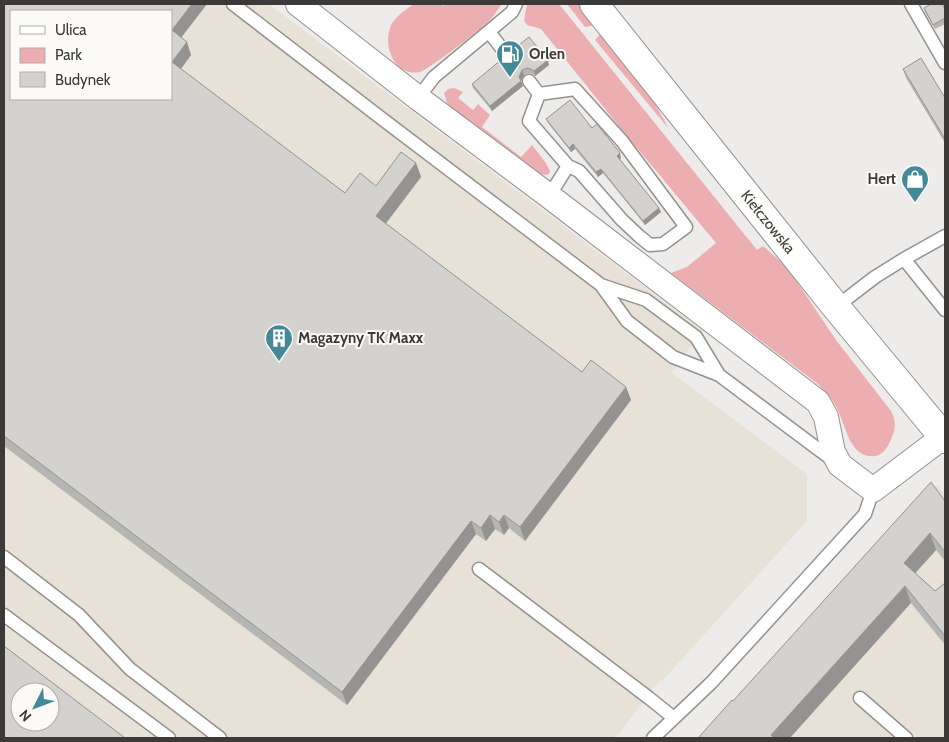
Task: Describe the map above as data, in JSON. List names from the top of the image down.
{
  "streets": {
    "street": ["Kiełczowska"]
  },
  "places": {
    "fuel station": ["Orlen"],
    "shop": ["Hert"],
    "building": ["Magazyny TK Maxx"]
  },
  "legend": ["Ulica", "Park", "Budynek"],
  "north": "bottom left"
}
